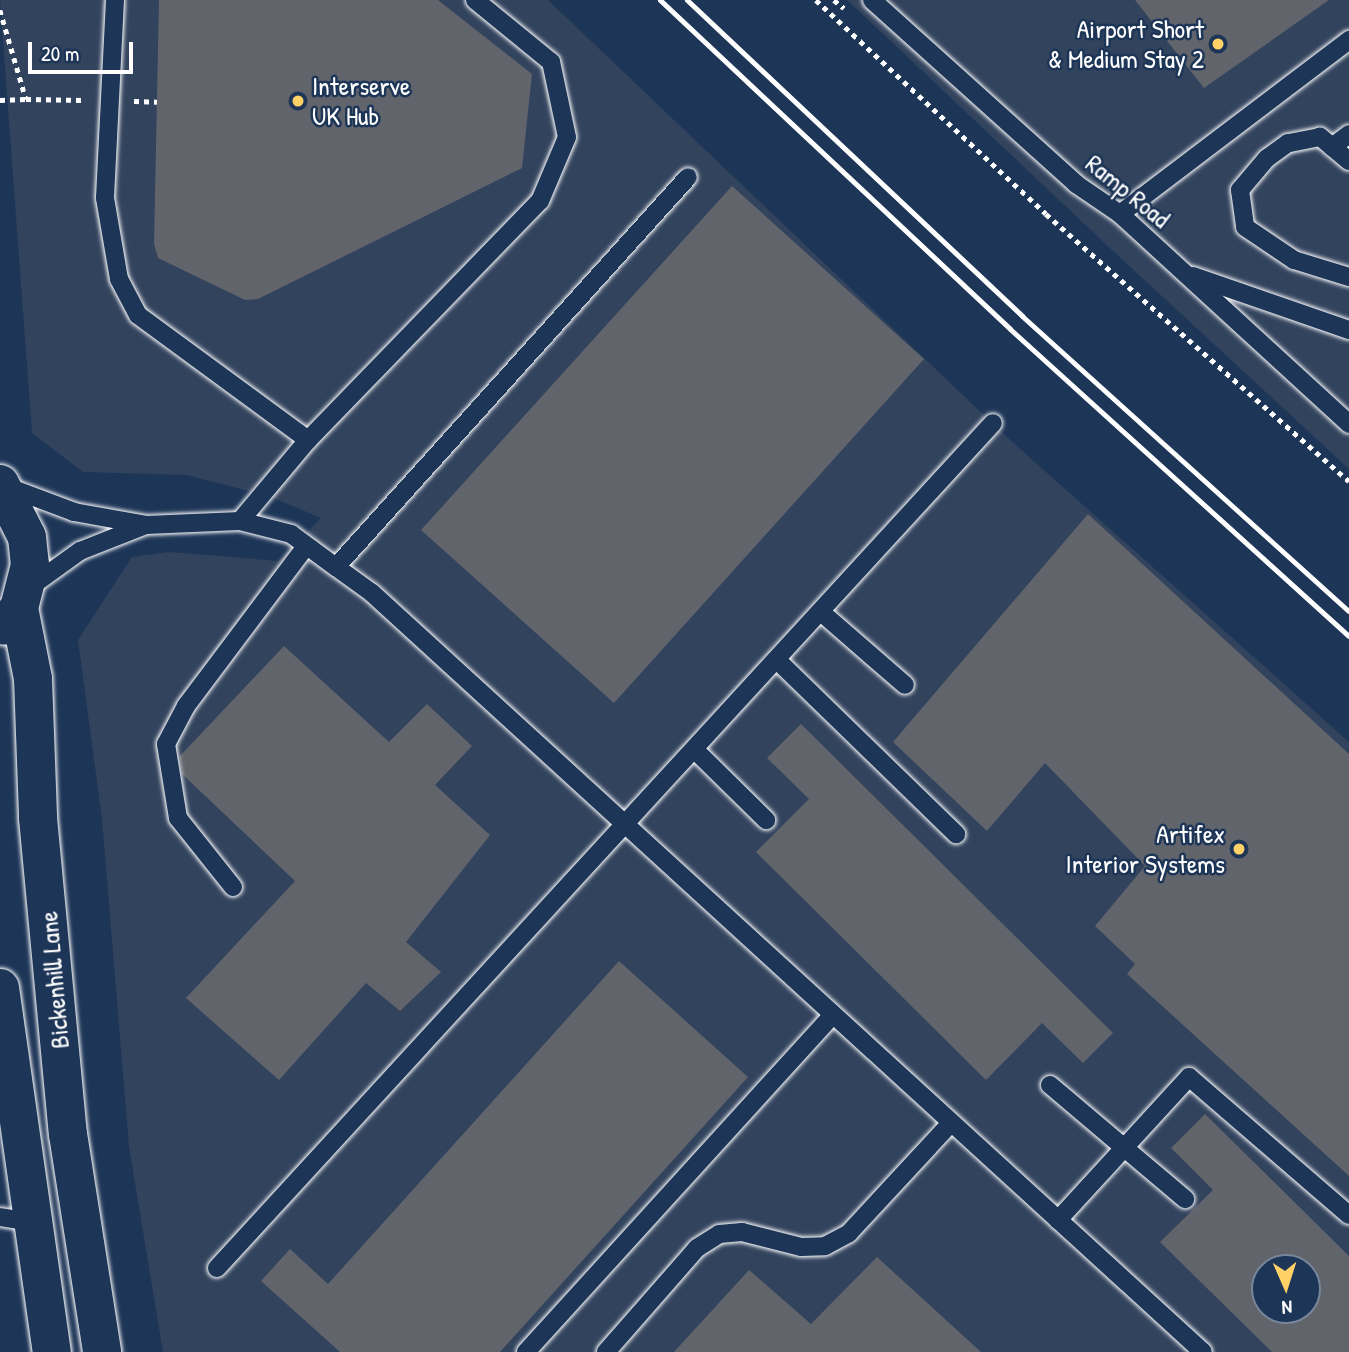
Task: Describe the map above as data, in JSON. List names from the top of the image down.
{
  "streets": {
    "main road": ["Bickenhill Lane"],
    "lane": ["Ramp Road"]
  },
  "places": ["Airport Short & Medium Stay 2", "Interserve UK Hub", "Artifex Interior Systems"],
  "scale_bar": "20 m",
  "north": "bottom"
}
